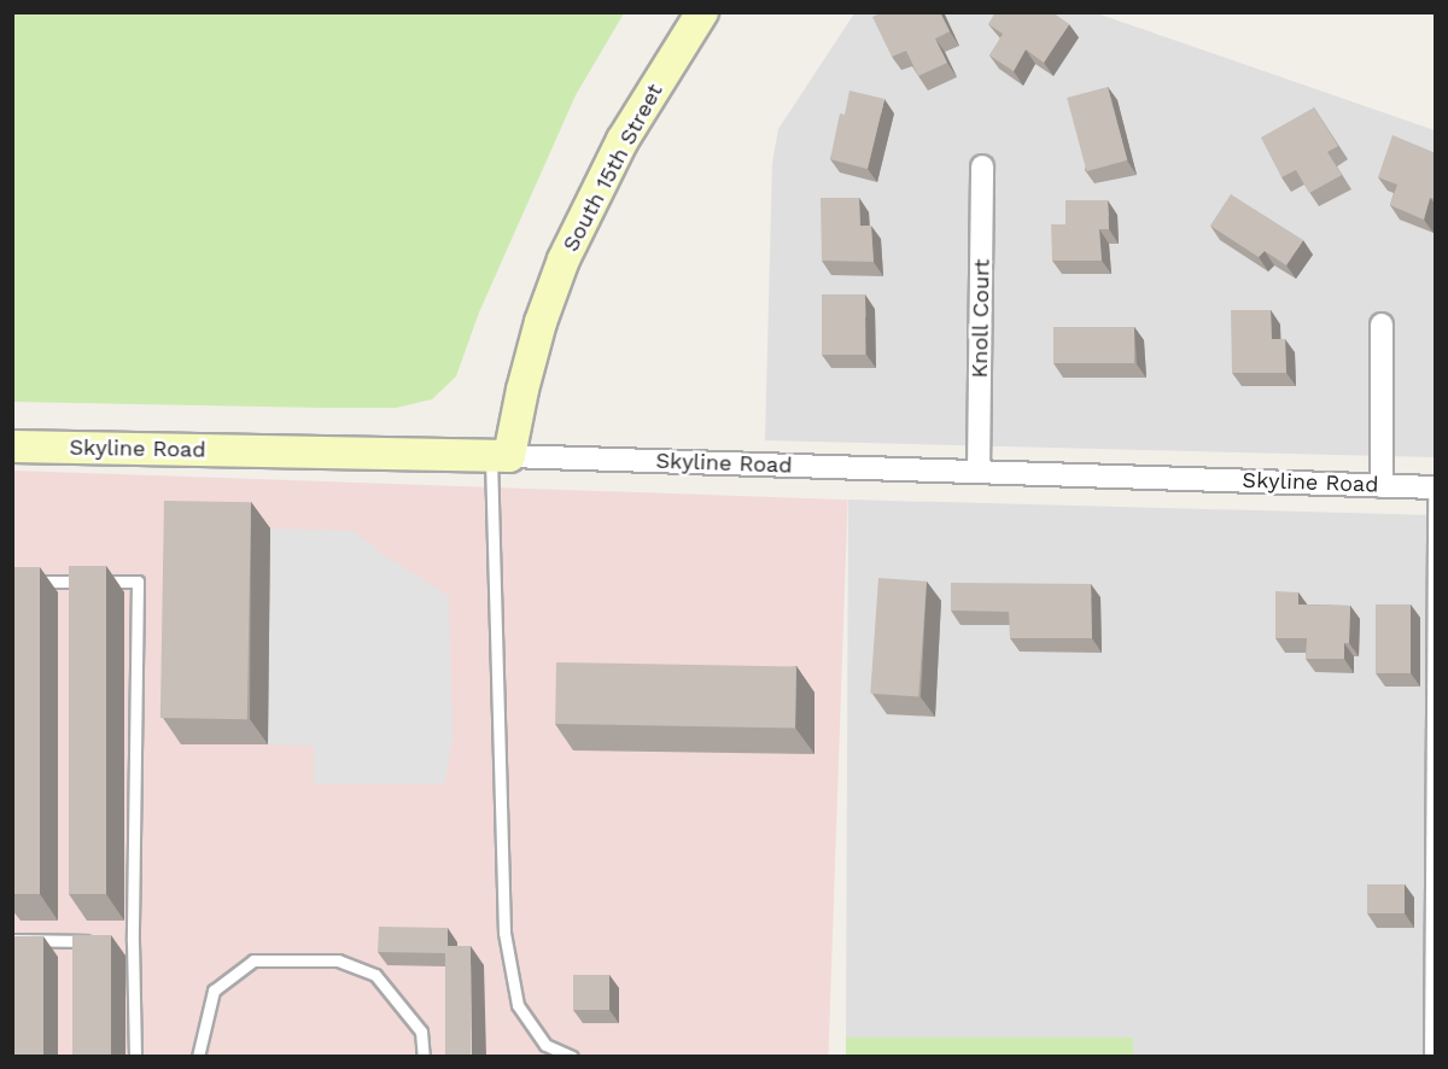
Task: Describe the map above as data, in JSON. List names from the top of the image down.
{
  "streets": {
    "main road": ["South 15th Street", "Skyline Road"],
    "street": ["Knoll Court"]
  },
  "crossings": [
    ["South 15th Street", "Skyline Road"],
    ["Knoll Court", "Skyline Road"]
  ]
}
